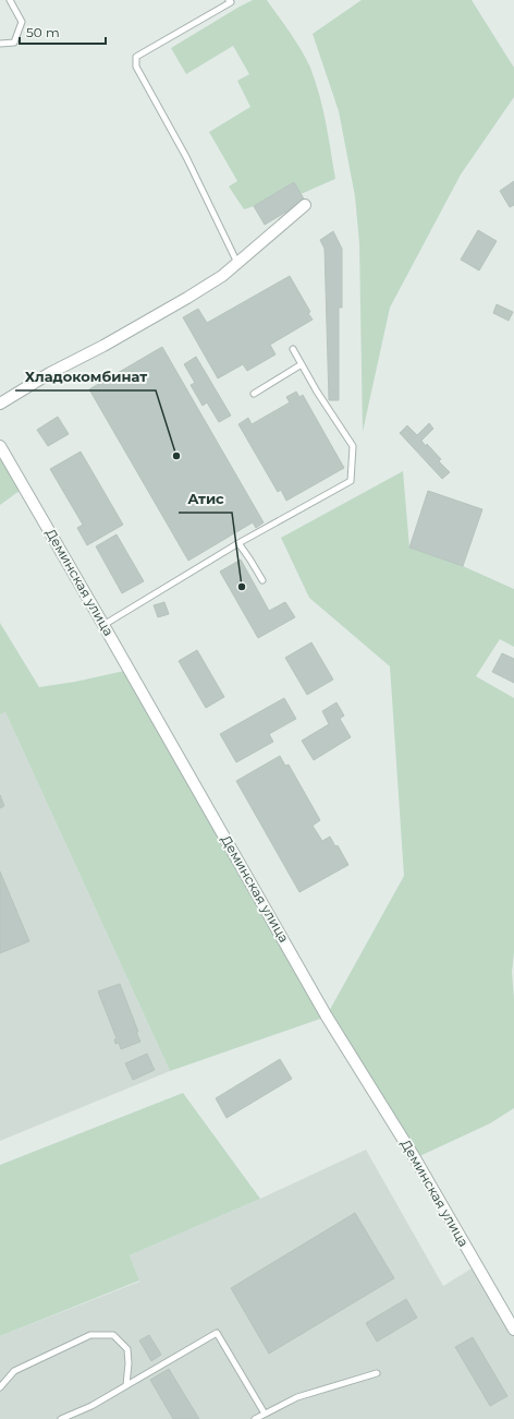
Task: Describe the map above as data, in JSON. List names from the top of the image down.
{
  "streets": {
    "street": ["Деминская улица"]
  },
  "places": ["Хладокомбинат", "Атис"],
  "scale_bar": "50 m"
}
